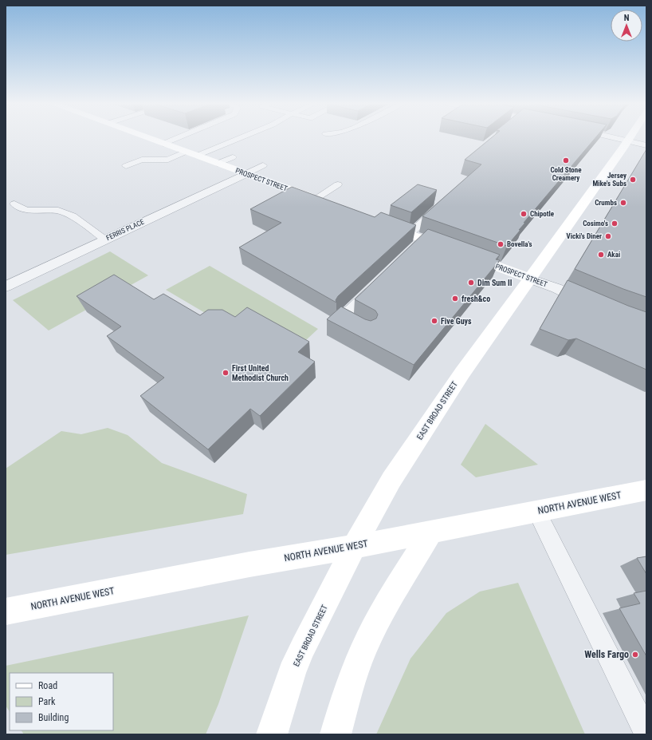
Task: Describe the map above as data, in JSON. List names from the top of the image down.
{
  "streets": {
    "street": [
      "PROSPECT STREET",
      "FERRIS PLACE",
      "EAST BROAD STREET",
      "NORTH AVENUE WEST"
    ]
  },
  "crossings": [
    ["PROSPECT STREET", "FERRIS PLACE"],
    ["PROSPECT STREET", "EAST BROAD STREET"],
    ["EAST BROAD STREET", "NORTH AVENUE WEST"]
  ],
  "places": [
    "Cold Stone Creamery",
    "Jersey Mike's Subs",
    "Crumbs",
    "Chipotle",
    "Cosimo's",
    "Vicki's Diner",
    "Bovella's",
    "Akai",
    "Dim Sum II",
    "fresh&co",
    "Five Guys",
    "First United Methodist Church",
    "Wells Fargo"
  ],
  "legend": ["Road", "Park", "Building"],
  "north": "top"
}
